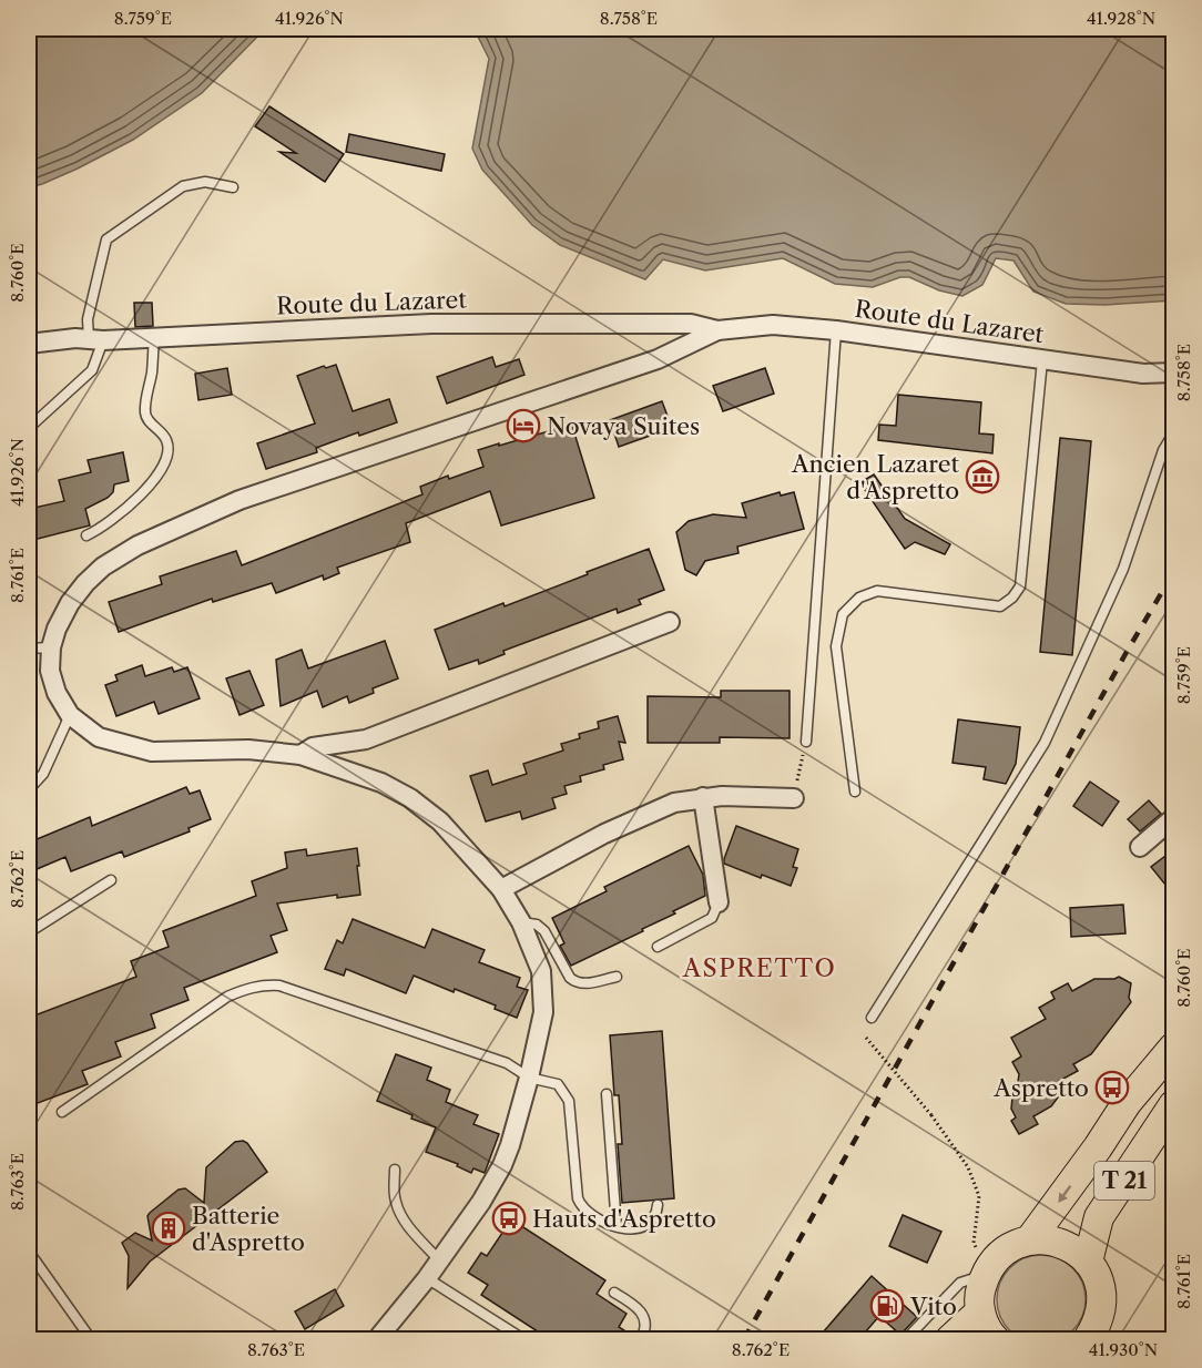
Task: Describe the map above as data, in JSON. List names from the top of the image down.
{
  "streets": {
    "main road": ["T 21"],
    "street": ["Route du Lazaret"]
  },
  "districts": ["ASPRETTO"],
  "places": {
    "hotel": ["Novaya Suites"],
    "museum": ["Ancien Lazaret d'Aspretto"],
    "bus stop": ["Aspretto", "Hauts d'Aspretto"],
    "building": ["Batterie d'Aspretto"],
    "fuel station": ["Vito"]
  },
  "coordinates": [
    "8.759°E",
    "41.926°N",
    "8.758°E",
    "41.928°N",
    "8.760°E",
    "8.761°E",
    "8.762°E",
    "8.763°E",
    "41.930°N"
  ]
}
